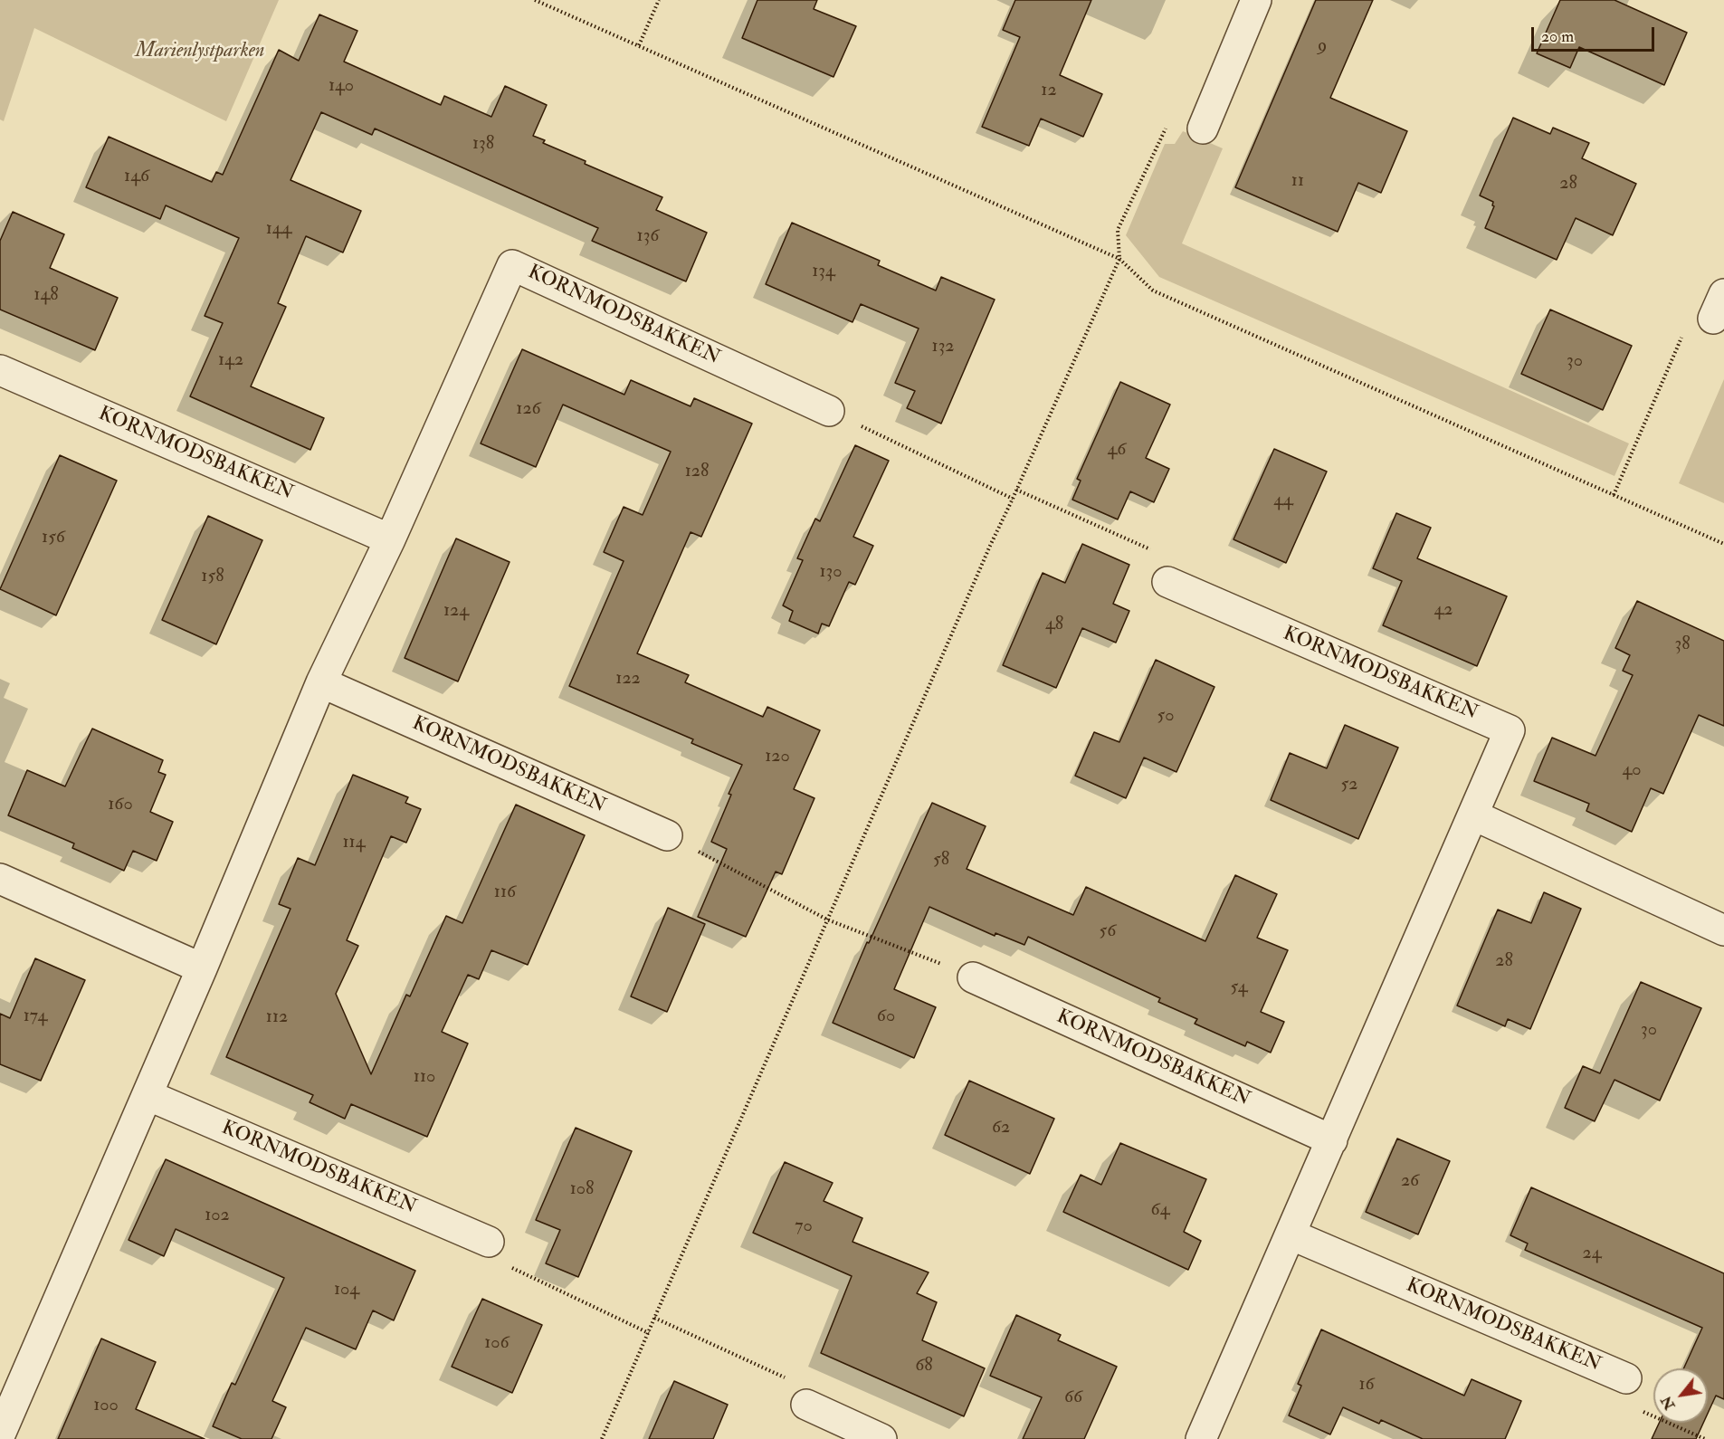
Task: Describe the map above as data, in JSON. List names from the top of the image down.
{
  "streets": {
    "street": ["KORNMODSBAKKEN"]
  },
  "parks": ["Marienlystparken"],
  "house_numbers": [
    "9",
    "140",
    "12",
    "138",
    "146",
    "11",
    "28",
    "144",
    "136",
    "134",
    "148",
    "132",
    "142",
    "30",
    "126",
    "46",
    "128",
    "44",
    "156",
    "130",
    "158",
    "42",
    "124",
    "48",
    "38",
    "122",
    "50",
    "120",
    "40",
    "52",
    "160",
    "114",
    "58",
    "116",
    "56",
    "28",
    "54",
    "174",
    "60",
    "112",
    "30",
    "110",
    "62",
    "26",
    "108",
    "64",
    "102",
    "70",
    "24",
    "104",
    "106",
    "68",
    "16",
    "66",
    "100"
  ],
  "scale_bar": "20 m",
  "north": "bottom left"
}
